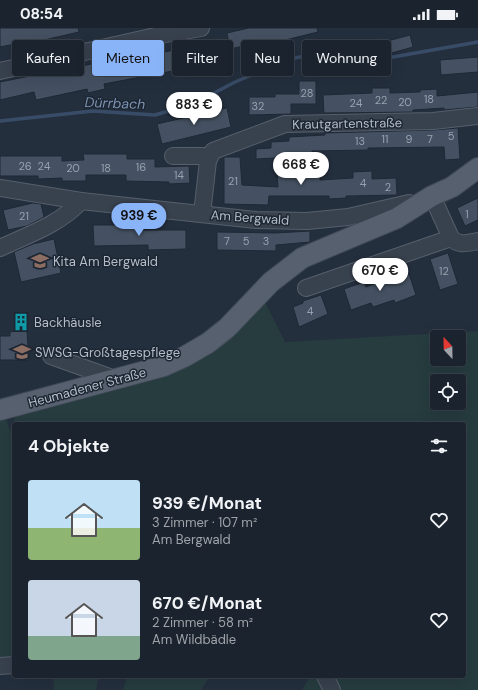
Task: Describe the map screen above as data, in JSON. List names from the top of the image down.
{
  "streets": {
    "main road": ["Heumadener Straße"],
    "street": ["Krautgartenstraße", "Am Bergwald"]
  },
  "crossings": [
    ["Am Bergwald", "Heumadener Straße"]
  ],
  "water": ["Dürrbach"],
  "places": {
    "school or university": ["Kita Am Bergwald", "SWSG-Großtagespflege"],
    "building": ["Backhäusle"]
  },
  "house_numbers": [
    "28",
    "18",
    "22",
    "20",
    "24",
    "32",
    "5",
    "11",
    "9",
    "7",
    "13",
    "26",
    "24",
    "16",
    "20",
    "18",
    "14",
    "21",
    "4",
    "2",
    "1",
    "21",
    "7",
    "5",
    "3",
    "12",
    "4"
  ],
  "north": "top",
  "page": {
    "status": "08:54",
    "chip": [
      "Kaufen",
      "Mieten",
      "Filter",
      "Neu",
      "Wohnung"
    ],
    "price": [
      "883 €",
      "668 €",
      "939 €",
      "670 €"
    ],
    "heading": "4 Objekte",
    "list": [
      {
        "name": "939 €/Monat",
        "note": "3 Zimmer · 107 m² · Am Bergwald"
      },
      {
        "name": "670 €/Monat",
        "note": "2 Zimmer · 58 m² · Am Wildbädle"
      }
    ]
  }
}
